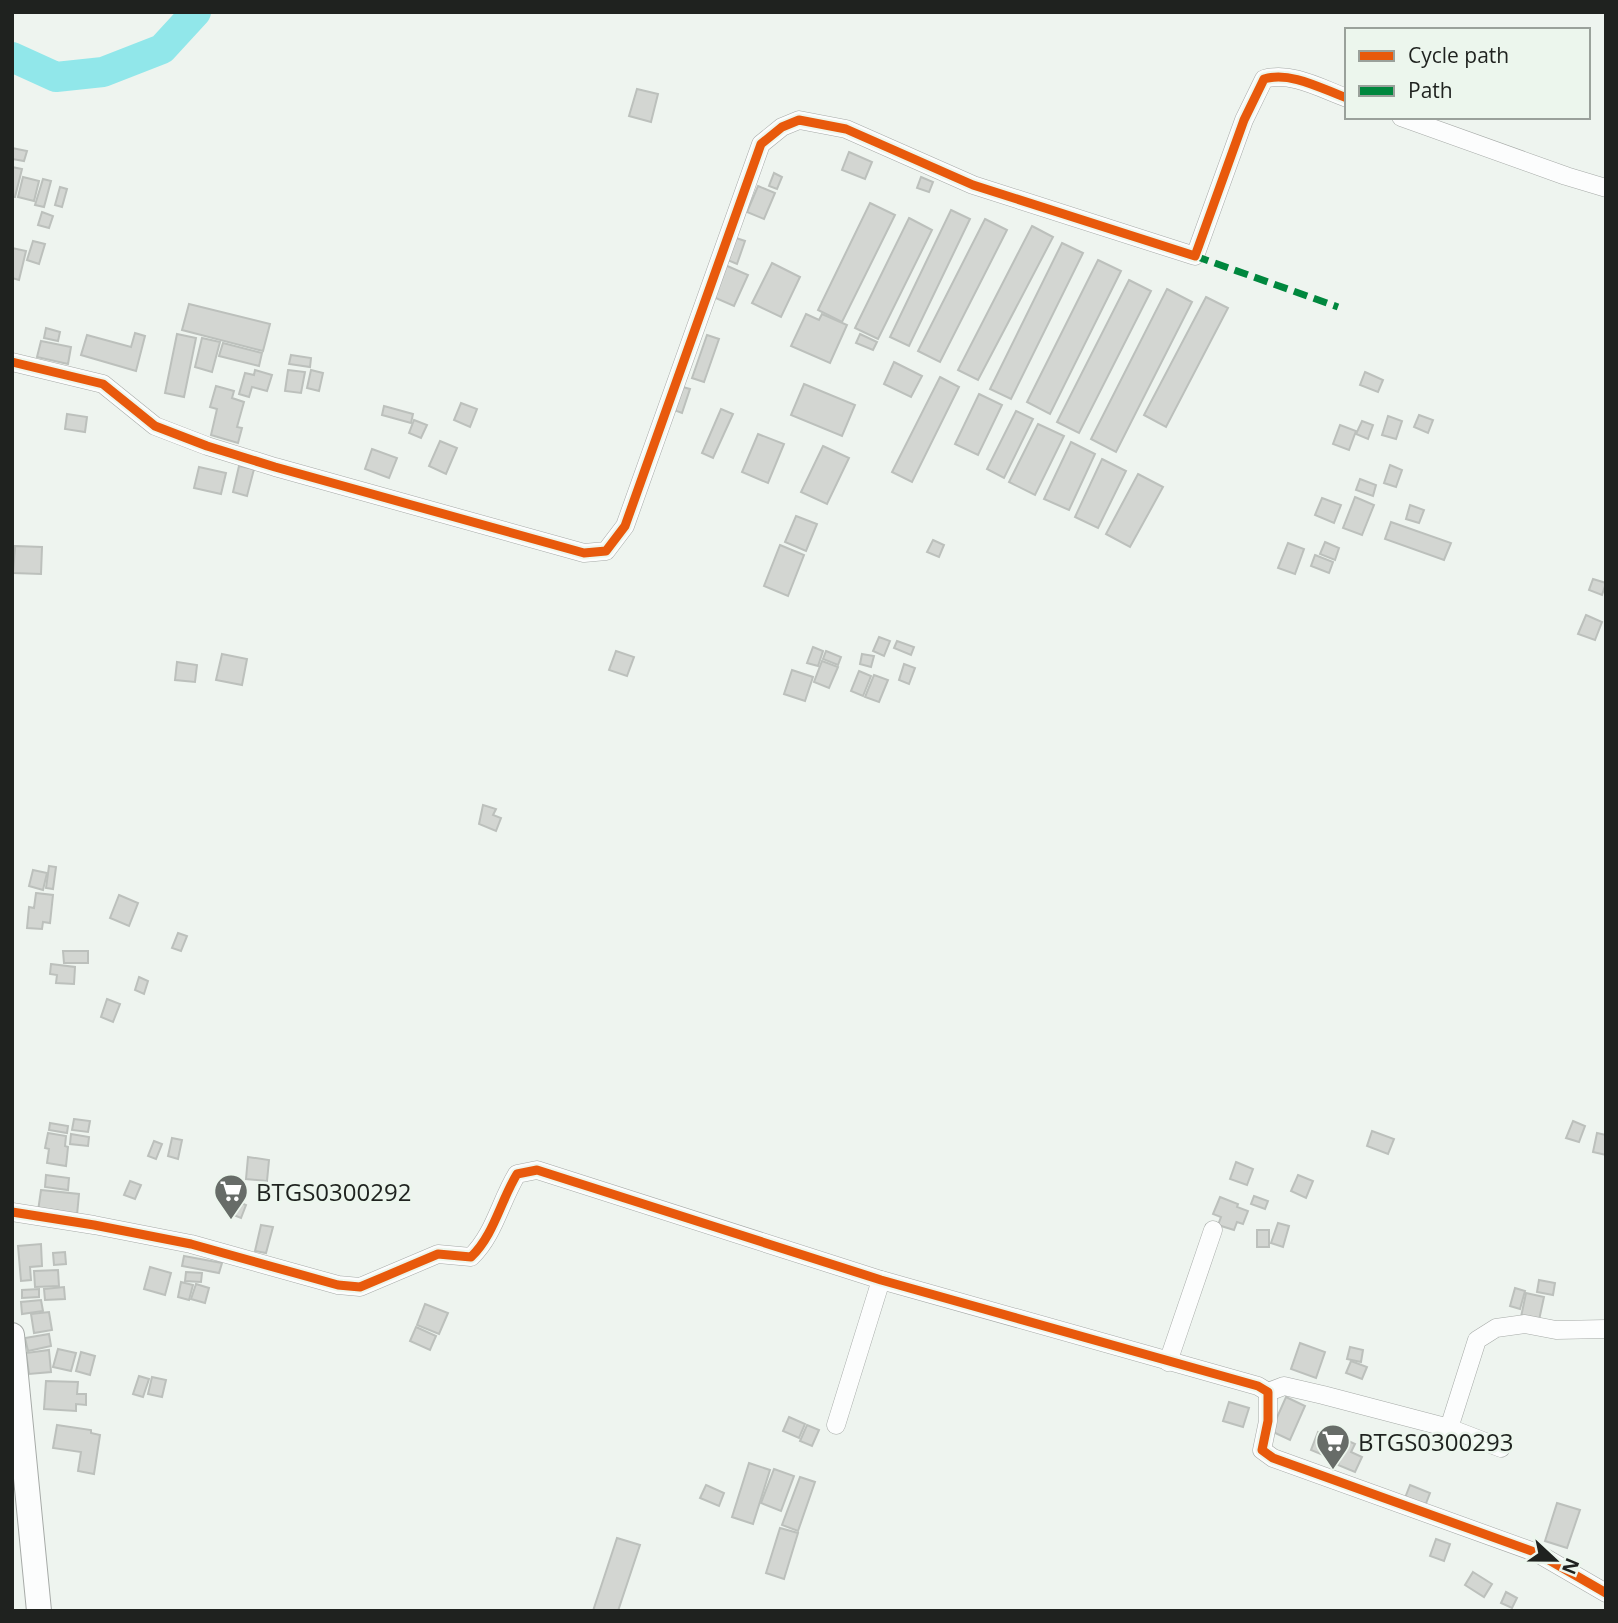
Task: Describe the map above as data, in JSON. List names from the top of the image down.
{
  "places": {
    "supermarket": ["BTGS0300292", "BTGS0300293"]
  },
  "legend": ["Cycle path", "Path"],
  "north": "right"
}
